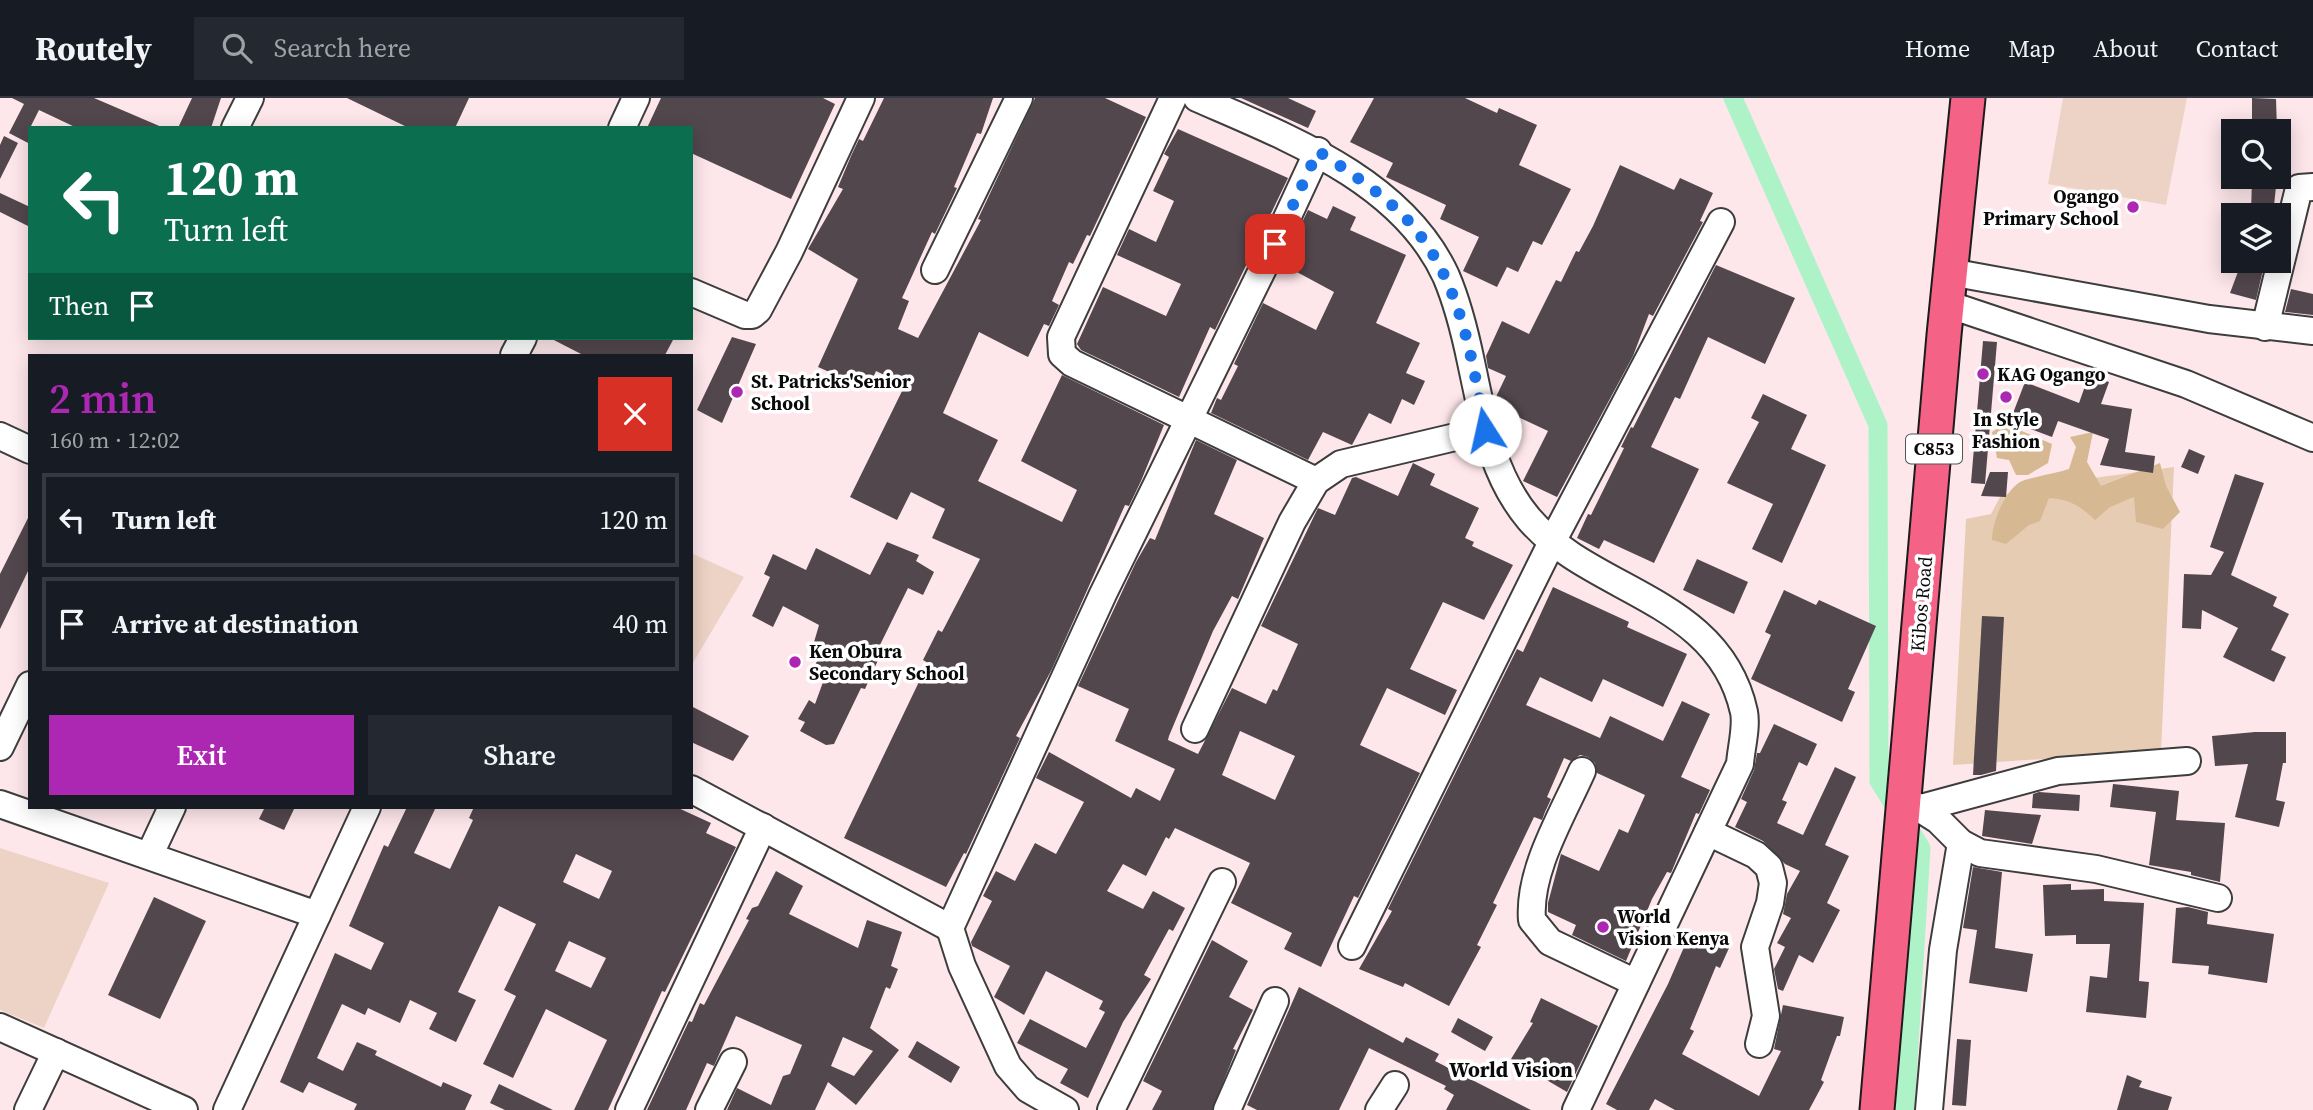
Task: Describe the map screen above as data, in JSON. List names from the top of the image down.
{
  "streets": {
    "main road": ["C853", "Kibos Road"]
  },
  "districts": ["World Vision"],
  "places": [
    "Ogango Primary School",
    "KAG Ogango",
    "St. Patricks'Senior School",
    "In Style Fashion",
    "Ken Obura Secondary School",
    "World Vision Kenya"
  ],
  "page": {
    "header": "Routely",
    "search": "Search here",
    "nav": [
      "Home",
      "Map",
      "About",
      "Contact"
    ],
    "turn": ["120 m", "Turn left"],
    "then": "Then",
    "heading": ["2 min", "160 m · 12:02"],
    "list": [
      {
        "name": "Turn left",
        "value": "120 m"
      },
      {
        "name": "Arrive at destination",
        "value": "40 m"
      }
    ],
    "buttons": ["Exit", "Share"]
  }
}
